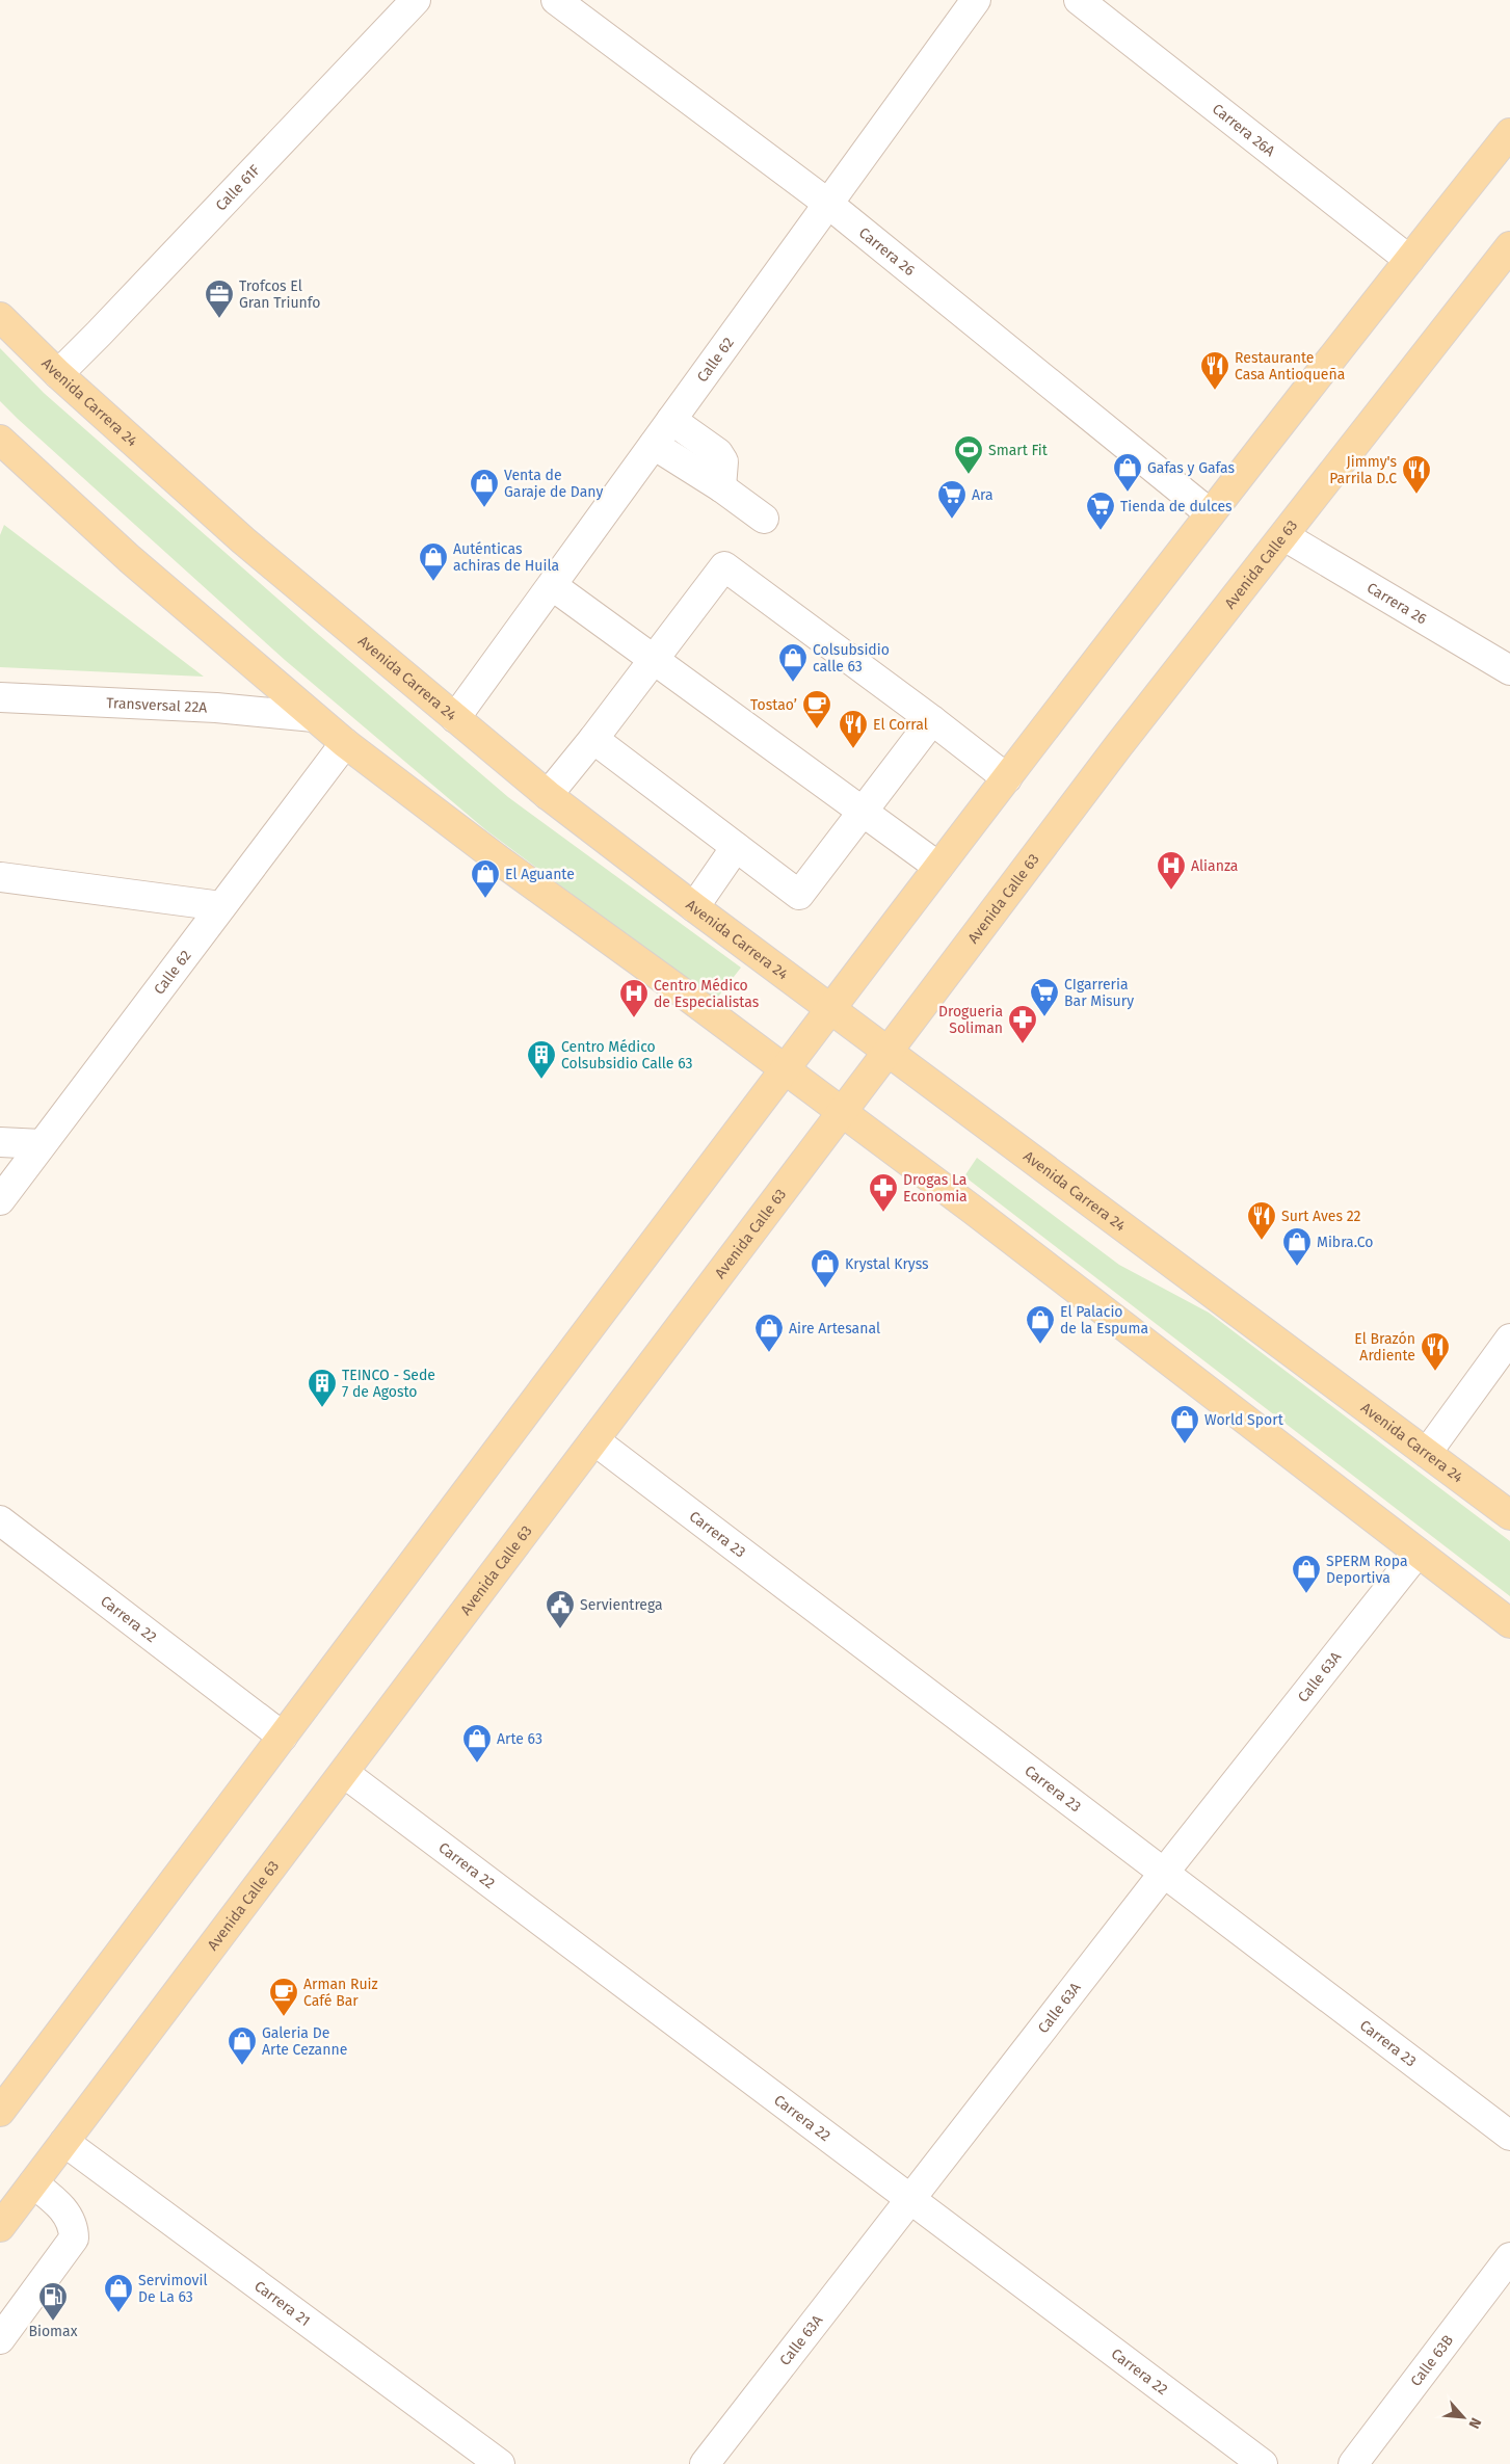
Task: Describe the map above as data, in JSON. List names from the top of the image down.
{
  "streets": {
    "main road": ["Avenida Carrera 24", "Avenida Calle 63"],
    "street": [
      "Carrera 26A",
      "Calle 61F",
      "Carrera 26",
      "Calle 62",
      "Transversal 22A",
      "Carrera 23",
      "Carrera 22",
      "Calle 63A",
      "Carrera 21",
      "Calle 63B"
    ]
  },
  "crossings": [
    ["Calle 61F", "Avenida Carrera 24"],
    ["Carrera 26", "Calle 62"],
    ["Carrera 26", "Avenida Calle 63"],
    ["Calle 62", "Avenida Carrera 24"],
    ["Avenida Carrera 24", "Avenida Calle 63"],
    ["Avenida Calle 63", "Carrera 23"],
    ["Avenida Calle 63", "Carrera 22"],
    ["Avenida Calle 63", "Carrera 21"],
    ["Carrera 23", "Calle 63A"],
    ["Carrera 22", "Calle 63A"]
  ],
  "places": {
    "office": ["Trofcos El Gran Triunfo"],
    "restaurant": [
      "Restaurante Casa Antioqueña",
      "Jimmy's Parrila D.C",
      "El Corral",
      "Surt Aves 22",
      "El Brazón Ardiente"
    ],
    "sports": ["Smart Fit"],
    "shop": [
      "Gafas y Gafas",
      "Venta de Garaje de Dany",
      "Auténticas achiras de Huila",
      "Colsubsidio calle 63",
      "El Aguante",
      "Mibra.Co",
      "Krystal Kryss",
      "El Palacio de la Espuma",
      "Aire Artesanal",
      "World Sport",
      "SPERM Ropa Deportiva",
      "Arte 63",
      "Galeria De Arte Cezanne",
      "Servimovil De La 63"
    ],
    "supermarket": ["Ara", "Tienda de dulces", "CIgarreria Bar Misury"],
    "cafe": ["Tostao’", "Arman Ruiz Café Bar"],
    "hospital": ["Alianza", "Centro Médico de Especialistas"],
    "pharmacy": ["Drogueria Soliman", "Drogas La Economia"],
    "building": ["Centro Médico Colsubsidio Calle 63", "TEINCO - Sede 7 de Agosto"],
    "public building": ["Servientrega"],
    "fuel station": ["Biomax"]
  },
  "north": "bottom right"
}
